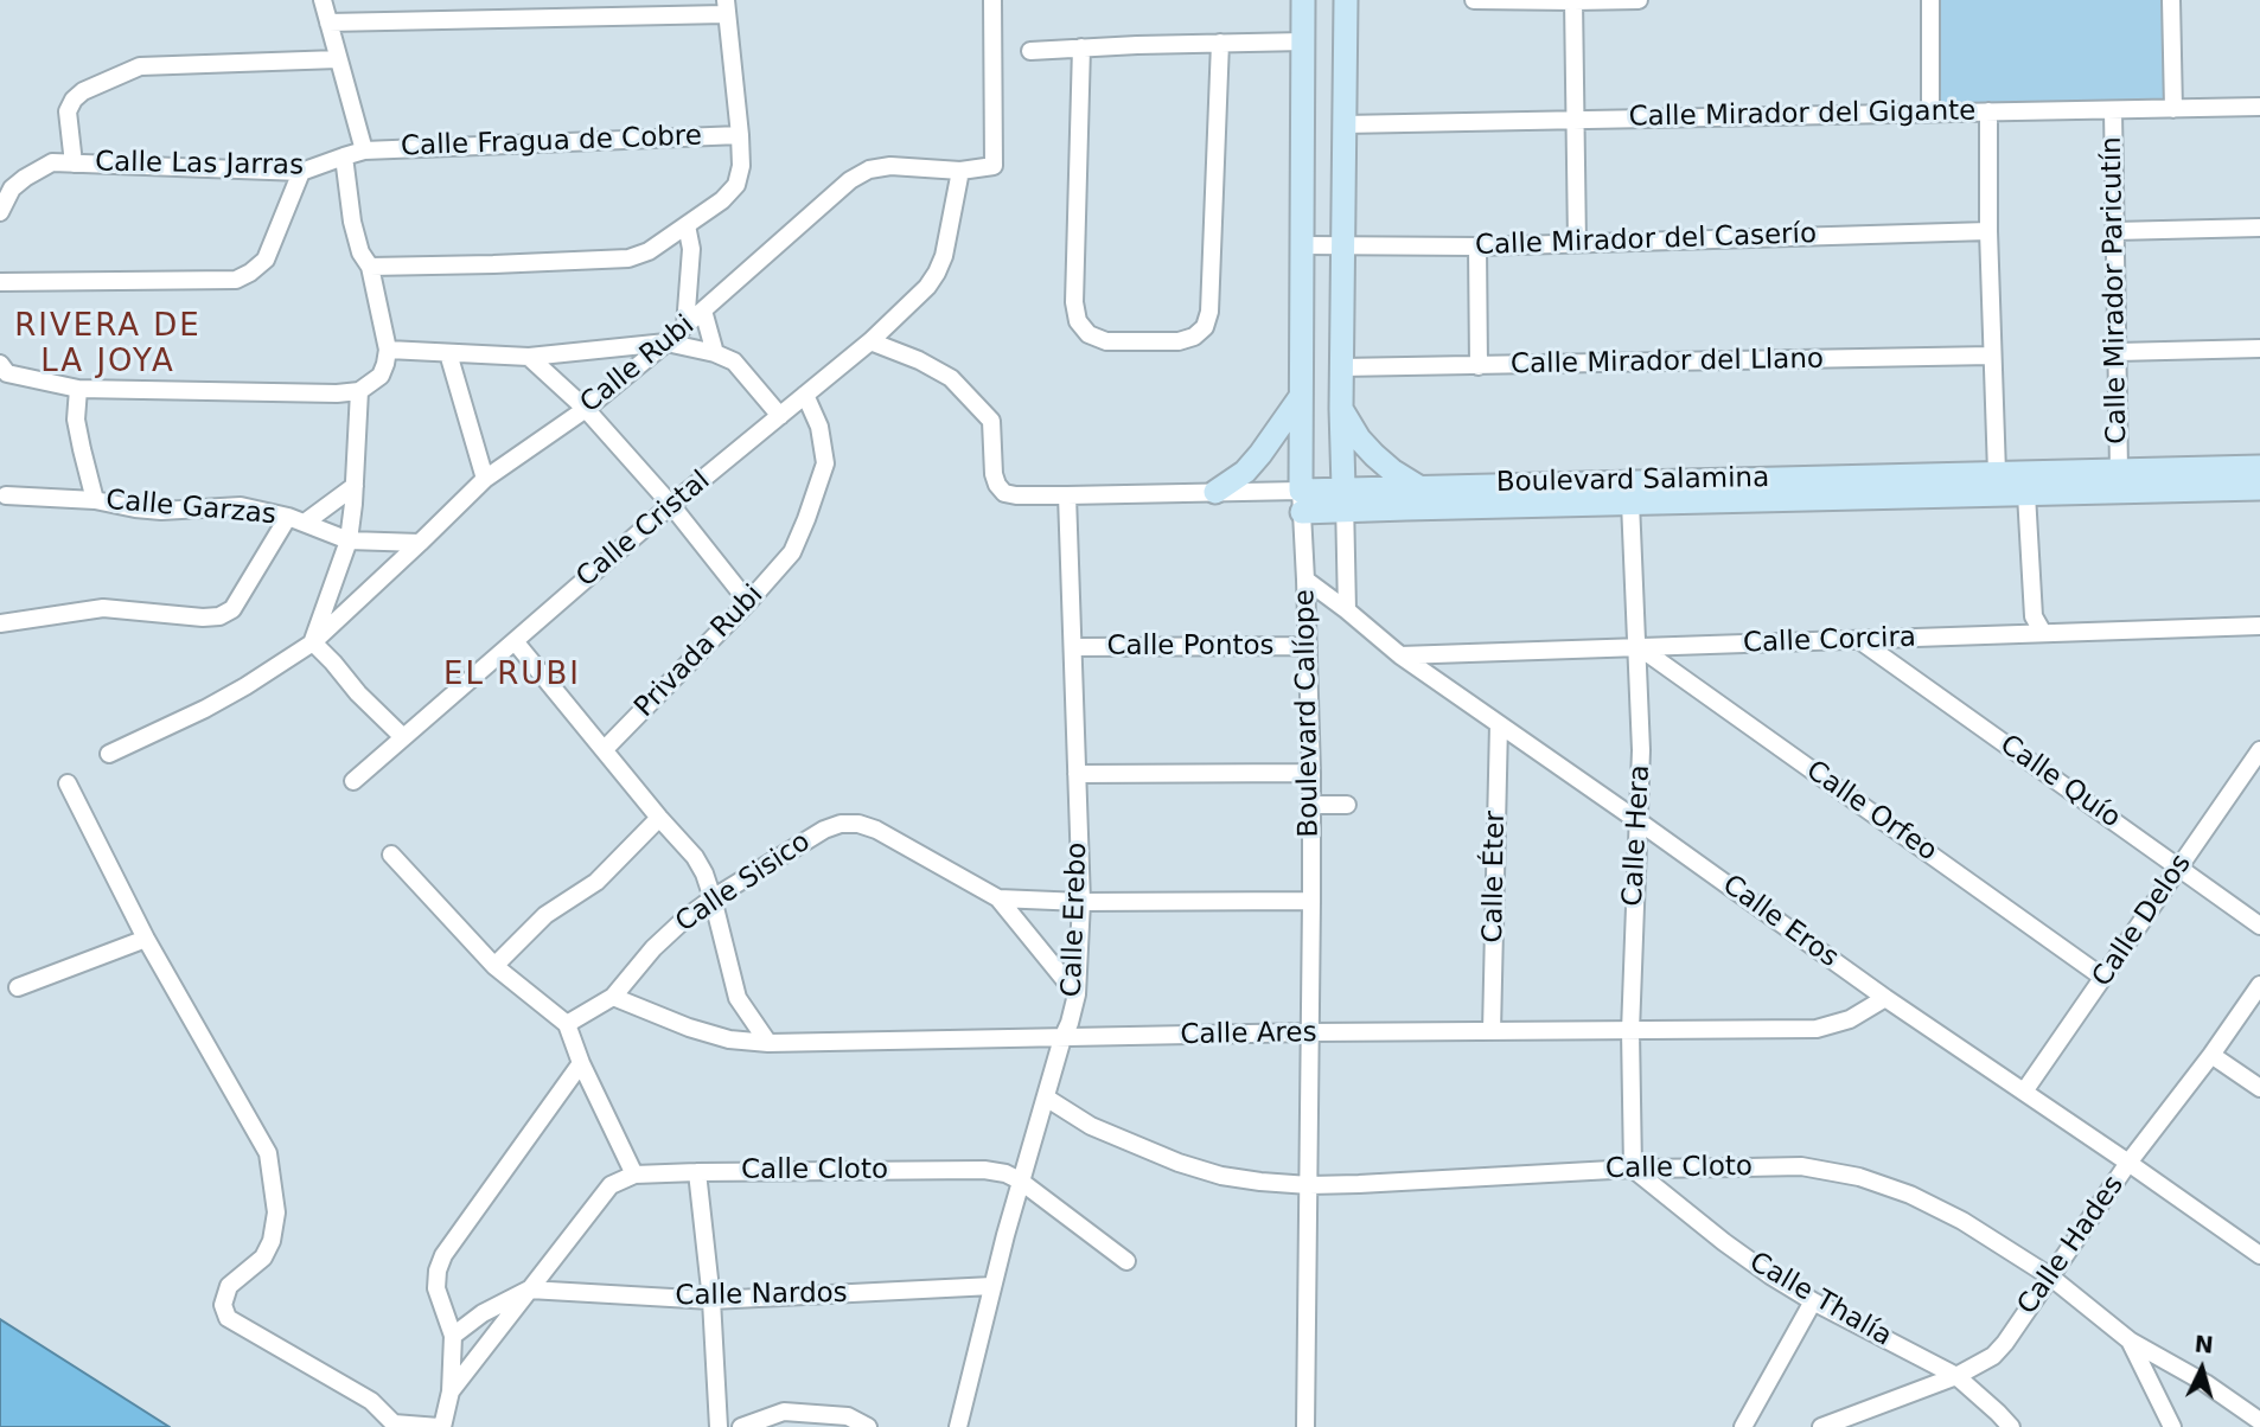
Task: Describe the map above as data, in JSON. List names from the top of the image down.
{
  "streets": {
    "street": [
      "Calle Mirador del Gigante",
      "Calle Fragua de Cobre",
      "Calle Las Jarras",
      "Calle Mirador del Caserío",
      "Calle Mirador Paricutín",
      "Calle Mirador del Llano",
      "Calle Rubi",
      "Boulevard Salamina",
      "Calle Garzas",
      "Calle Cristal",
      "Calle Corcira",
      "Calle Pontos",
      "Privada Rubi",
      "Boulevard Calíope",
      "Calle Quío",
      "Calle Orfeo",
      "Calle Hera",
      "Calle Éter",
      "Calle Sisico",
      "Calle Erebo",
      "Calle Delos",
      "Calle Eros",
      "Calle Ares",
      "Calle Cloto",
      "Calle Hades",
      "Calle Nardos",
      "Calle Thalía"
    ]
  },
  "crossings": [
    ["Calle Mirador del Gigante", "Calle Mirador Paricutín"],
    ["Calle Fragua de Cobre", "Calle Las Jarras"],
    ["Calle Mirador del Caserío", "Boulevard Calíope"],
    ["Calle Mirador Paricutín", "Boulevard Salamina"],
    ["Calle Rubi", "Calle Garzas"],
    ["Calle Rubi", "Calle Cristal"],
    ["Boulevard Salamina", "Calle Cristal"],
    ["Boulevard Salamina", "Boulevard Calíope"],
    ["Boulevard Salamina", "Calle Hera"],
    ["Boulevard Salamina", "Calle Erebo"],
    ["Calle Cristal", "Privada Rubi"],
    ["Calle Corcira", "Calle Quío"],
    ["Calle Corcira", "Calle Orfeo"],
    ["Calle Corcira", "Calle Hera"],
    ["Calle Corcira", "Calle Eros"],
    ["Calle Pontos", "Boulevard Calíope"],
    ["Calle Pontos", "Calle Erebo"],
    ["Boulevard Calíope", "Calle Eros"],
    ["Boulevard Calíope", "Calle Ares"],
    ["Boulevard Calíope", "Calle Cloto"],
    ["Calle Quío", "Calle Delos"],
    ["Calle Orfeo", "Calle Hera"],
    ["Calle Orfeo", "Calle Delos"],
    ["Calle Hera", "Calle Eros"],
    ["Calle Hera", "Calle Ares"],
    ["Calle Hera", "Calle Cloto"],
    ["Calle Hera", "Calle Thalía"],
    ["Calle Éter", "Calle Eros"],
    ["Calle Éter", "Calle Ares"],
    ["Calle Sisico", "Calle Ares"],
    ["Calle Erebo", "Calle Ares"],
    ["Calle Erebo", "Calle Cloto"],
    ["Calle Erebo", "Calle Nardos"],
    ["Calle Delos", "Calle Eros"],
    ["Calle Eros", "Calle Ares"],
    ["Calle Eros", "Calle Hades"],
    ["Calle Cloto", "Calle Hades"],
    ["Calle Cloto", "Calle Nardos"],
    ["Calle Cloto", "Calle Thalía"],
    ["Calle Hades", "Calle Thalía"]
  ],
  "districts": ["RIVERA DE LA JOYA", "EL RUBI"],
  "north": "top"
}
